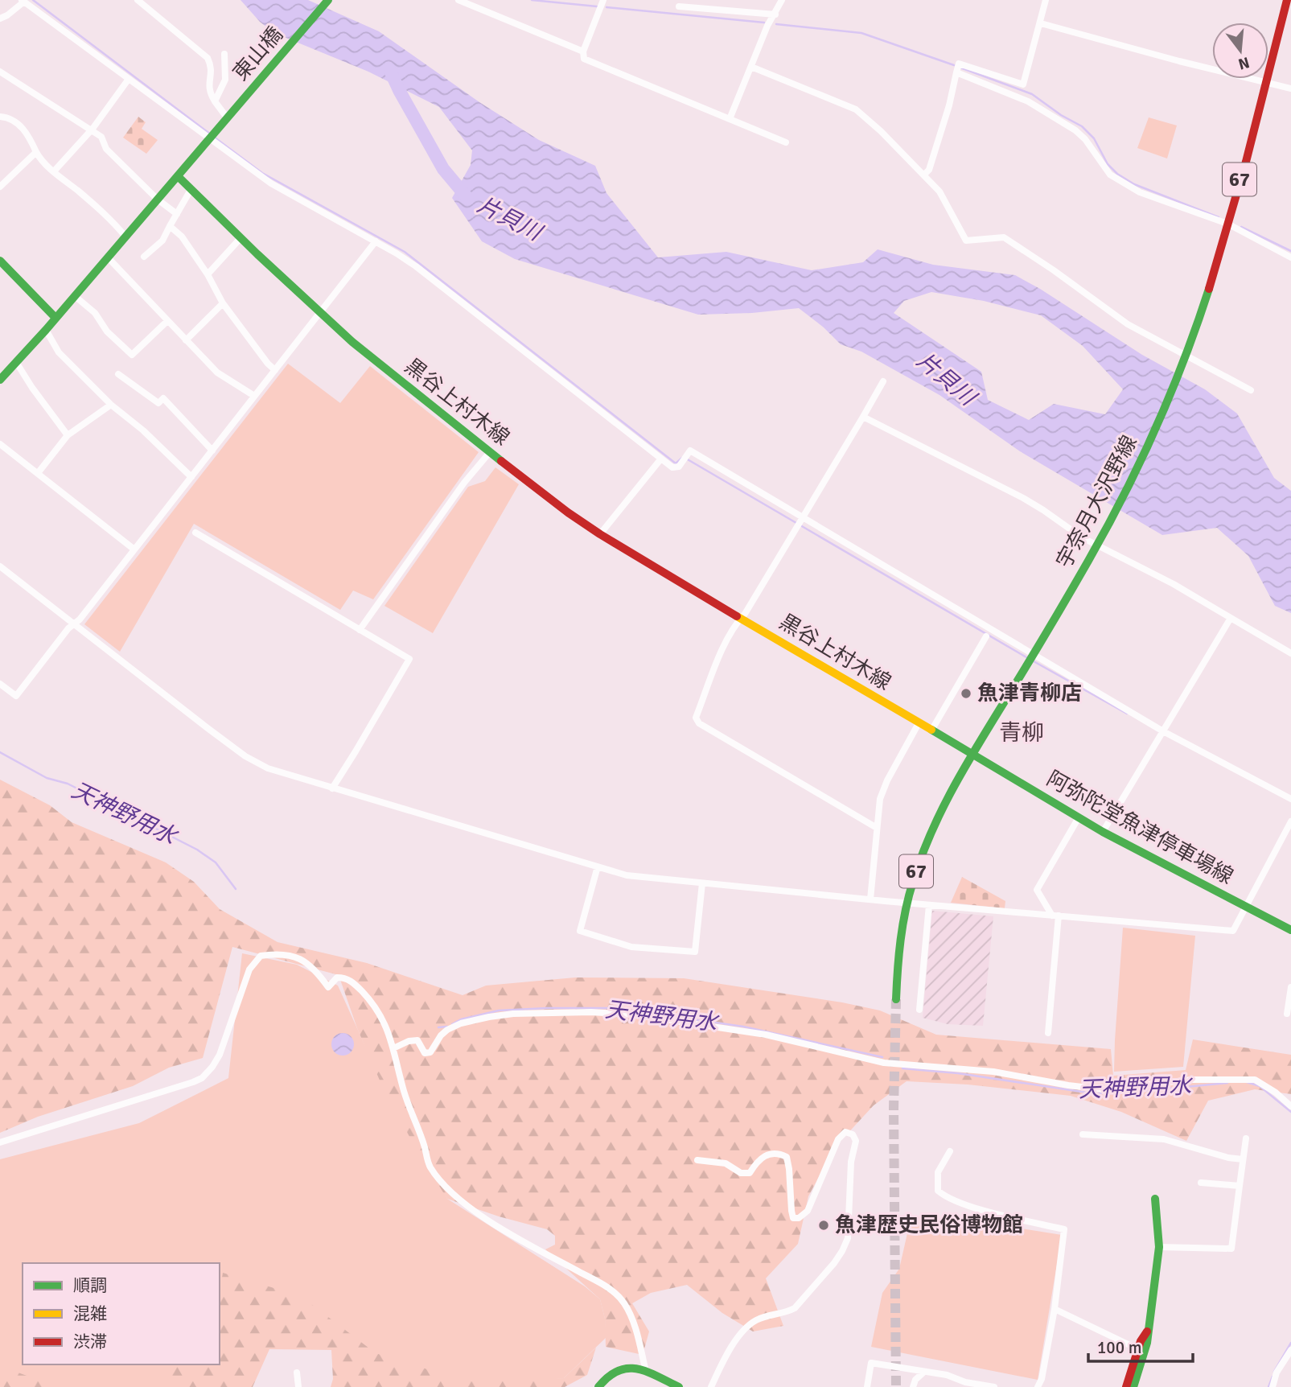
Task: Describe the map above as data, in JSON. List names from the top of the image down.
{
  "streets": {
    "main road": [
      "東山橋",
      "67",
      "黒谷上村木線",
      "宇奈月大沢野線",
      "阿弥陀堂魚津停車場線"
    ]
  },
  "crossings": [
    ["東山橋", "黒谷上村木線"],
    ["黒谷上村木線", "宇奈月大沢野線"],
    ["黒谷上村木線", "阿弥陀堂魚津停車場線"],
    ["宇奈月大沢野線", "阿弥陀堂魚津停車場線"]
  ],
  "districts": ["青柳"],
  "water": ["片貝川", "天神野用水"],
  "places": ["魚津青柳店", "魚津歴史民俗博物館"],
  "legend": ["順調", "混雑", "渋滞"],
  "scale_bar": "100 m",
  "north": "bottom"
}
